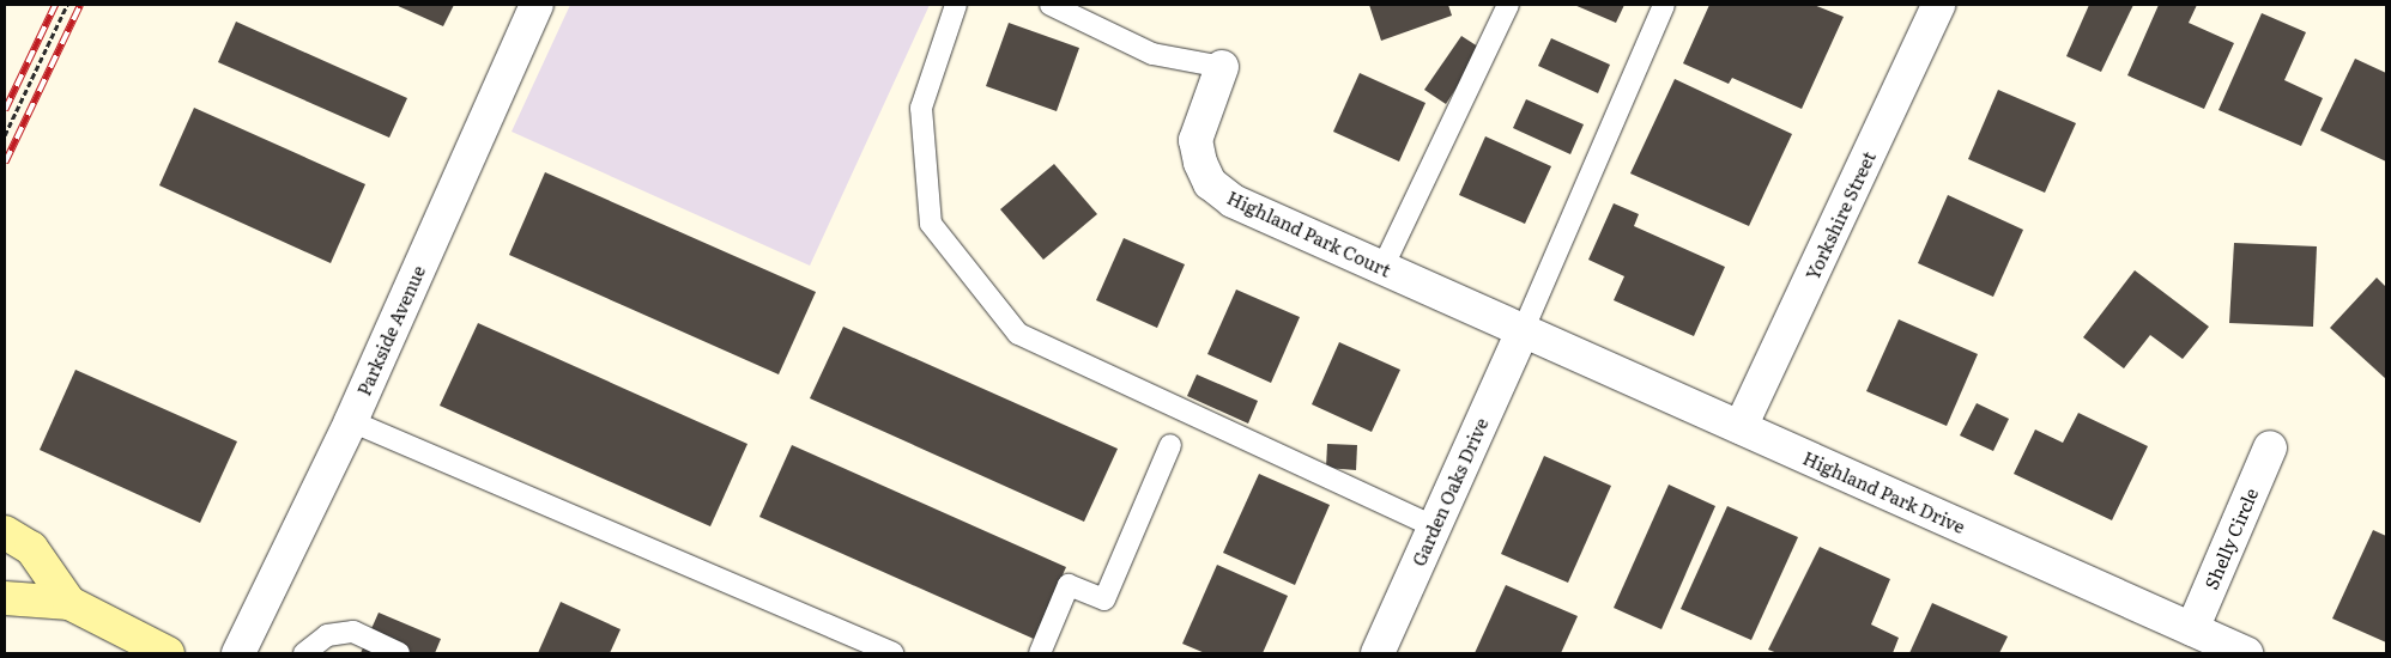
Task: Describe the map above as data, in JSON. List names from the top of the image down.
{
  "streets": {
    "street": [
      "Yorkshire Street",
      "Highland Park Court",
      "Parkside Avenue",
      "Garden Oaks Drive",
      "Highland Park Drive",
      "Shelly Circle"
    ]
  },
  "crossings": [
    ["Yorkshire Street", "Highland Park Drive"],
    ["Highland Park Court", "Garden Oaks Drive"],
    ["Highland Park Court", "Highland Park Drive"],
    ["Garden Oaks Drive", "Highland Park Drive"],
    ["Highland Park Drive", "Shelly Circle"]
  ]
}
